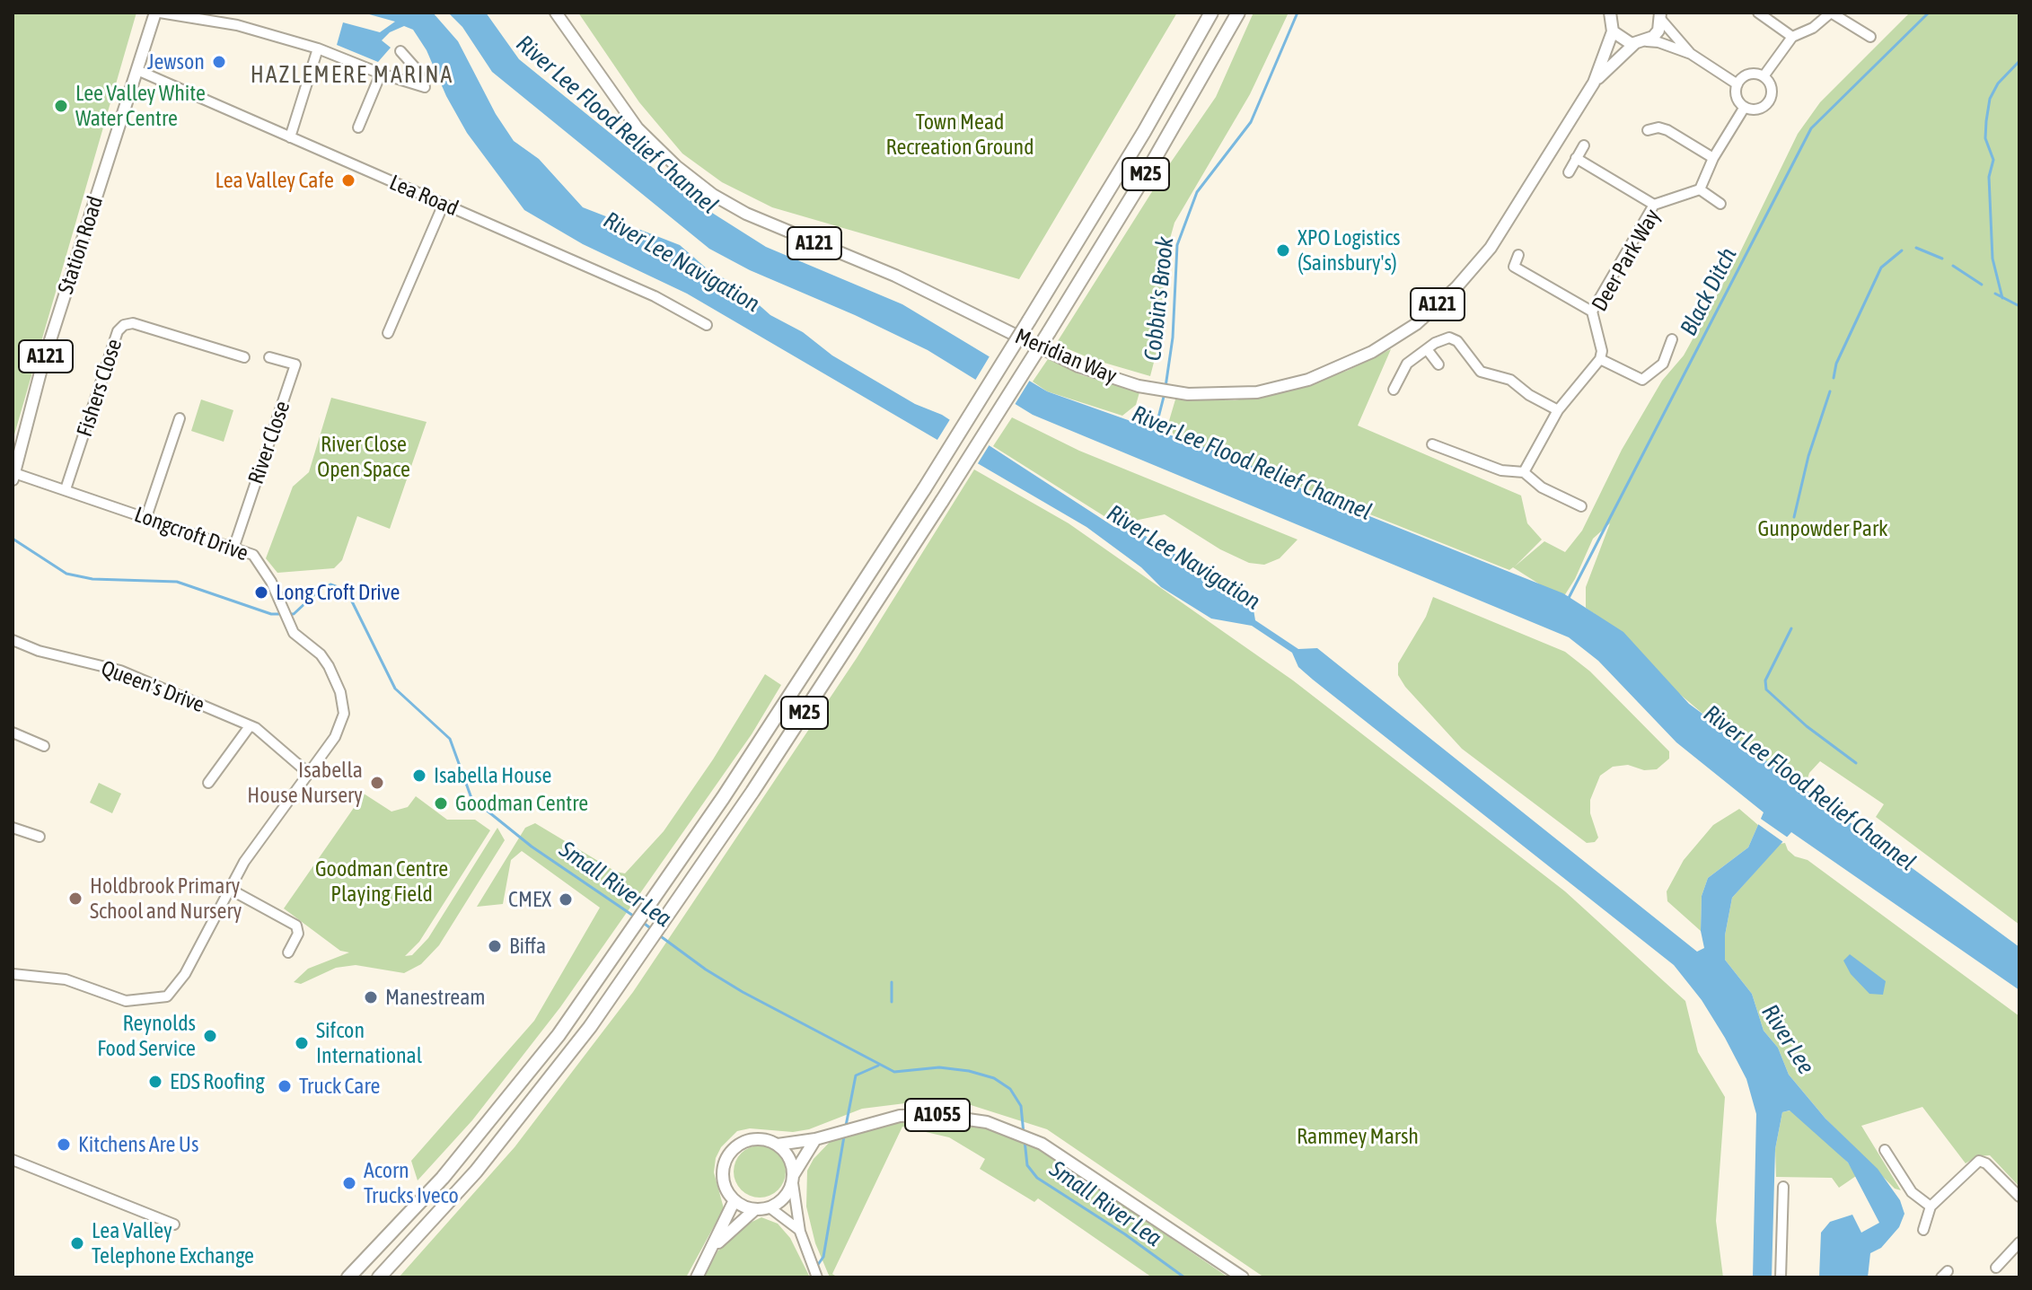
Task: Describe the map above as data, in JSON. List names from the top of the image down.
{
  "streets": {
    "highway": ["M25"],
    "main road": [
      "A121",
      "Station Road",
      "Meridian Way",
      "A1055"
    ],
    "street": [
      "Lea Road",
      "Deer Park Way",
      "Fishers Close",
      "River Close",
      "Longcroft Drive",
      "Queen's Drive"
    ]
  },
  "crossings": [
    ["Lea Road", "Station Road"],
    ["Station Road", "Longcroft Drive"],
    ["Fishers Close", "Longcroft Drive"],
    ["River Close", "Longcroft Drive"],
    ["Longcroft Drive", "Queen's Drive"]
  ],
  "districts": ["HAZLEMERE MARINA"],
  "water": [
    "River Lee Flood Relief Channel",
    "River Lee Navigation",
    "Black Ditch",
    "Cobbin's Brook",
    "Small River Lea",
    "River Lee"
  ],
  "parks": [
    "Town Mead Recreation Ground",
    "River Close Open Space",
    "Gunpowder Park",
    "Goodman Centre Playing Field",
    "Rammey Marsh"
  ],
  "places": [
    "Jewson",
    "Lee Valley White Water Centre",
    "Lea Valley Cafe",
    "XPO Logistics (Sainsbury's)",
    "Long Croft Drive",
    "Isabella House",
    "Isabella House Nursery",
    "Goodman Centre",
    "Holdbrook Primary School and Nursery",
    "CMEX",
    "Biffa",
    "Manestream",
    "Reynolds Food Service",
    "Sifcon International",
    "EDS Roofing",
    "Truck Care",
    "Kitchens Are Us",
    "Acorn Trucks Iveco",
    "Lea Valley Telephone Exchange"
  ]
}
